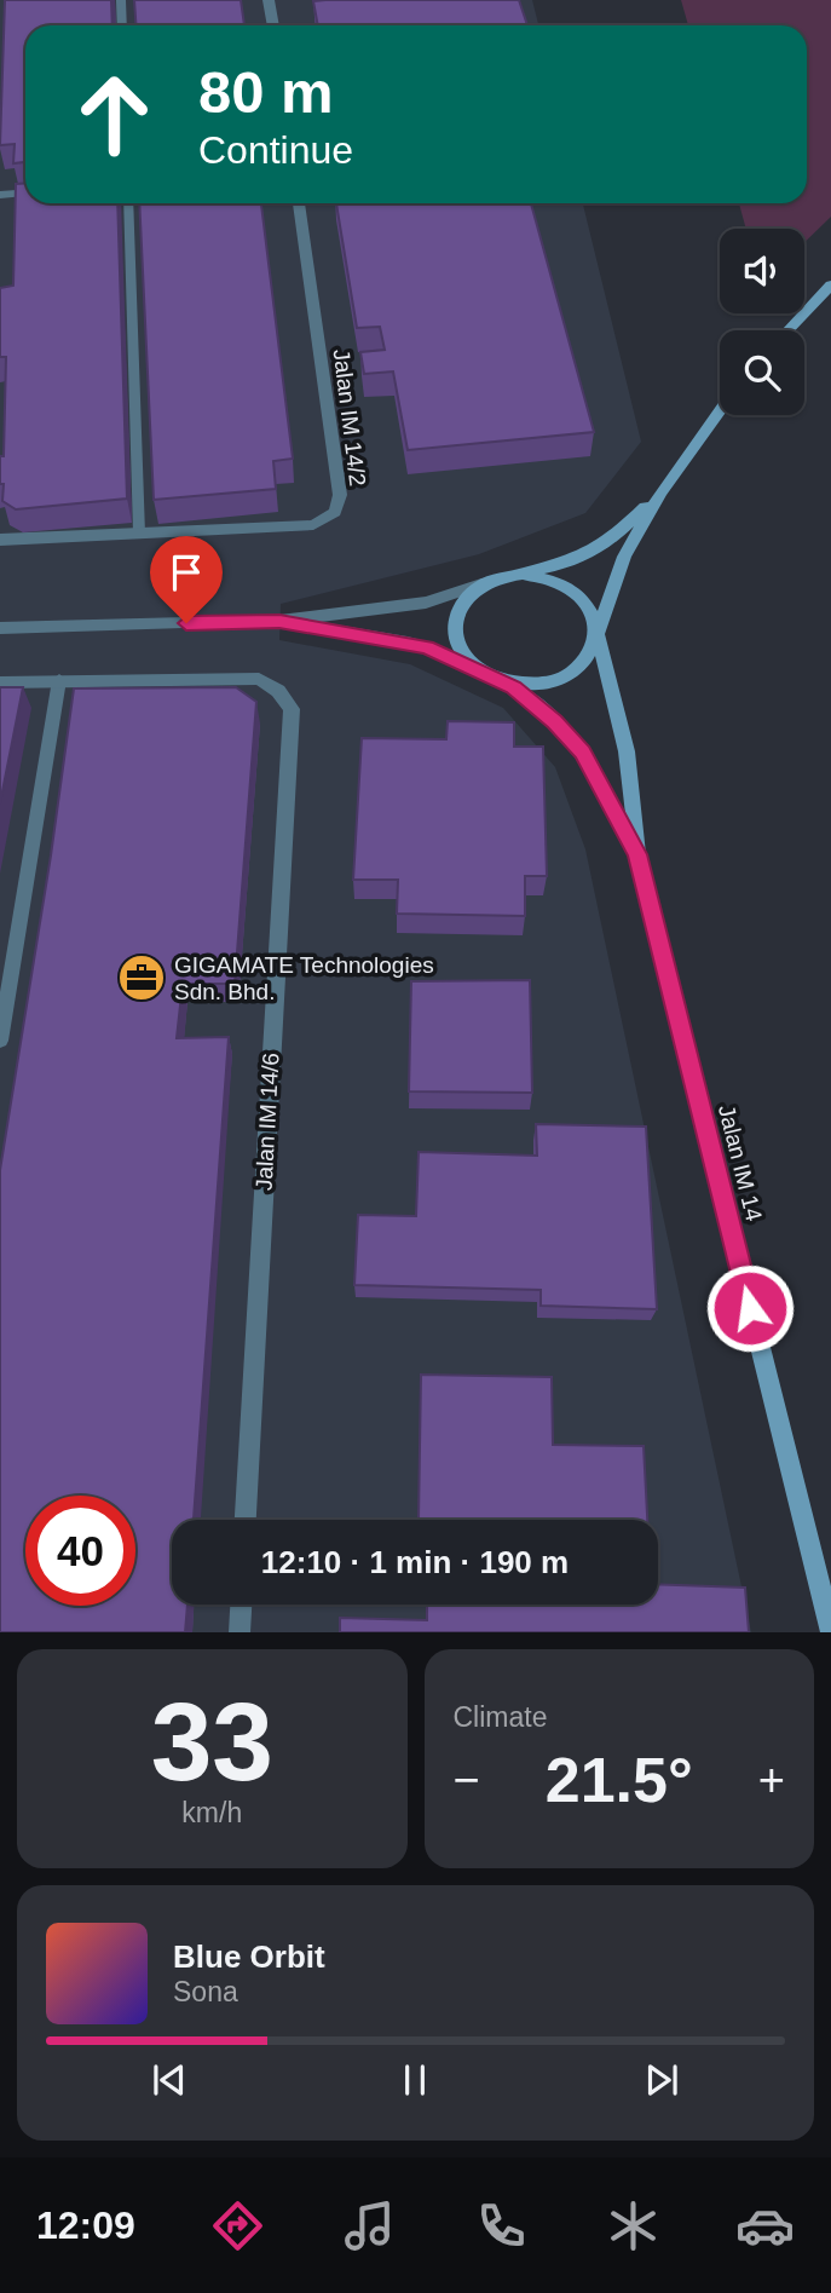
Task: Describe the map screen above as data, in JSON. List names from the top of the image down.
{
  "streets": {
    "street": ["Jalan IM 14/2", "Jalan IM 14/6", "Jalan IM 14"]
  },
  "places": {
    "office": ["GIGAMATE Technologies Sdn. Bhd."]
  },
  "page": {
    "turn": ["80 m", "Continue"],
    "limit": "40",
    "trip": "12:10 · 1 min · 190 m",
    "tile": [
      ["33", "km/h"],
      "Climate"
    ],
    "heat": ["−", "21.5°", "+"],
    "song": ["Blue Orbit", "Sona"],
    "tabs": "12:09"
  }
}
